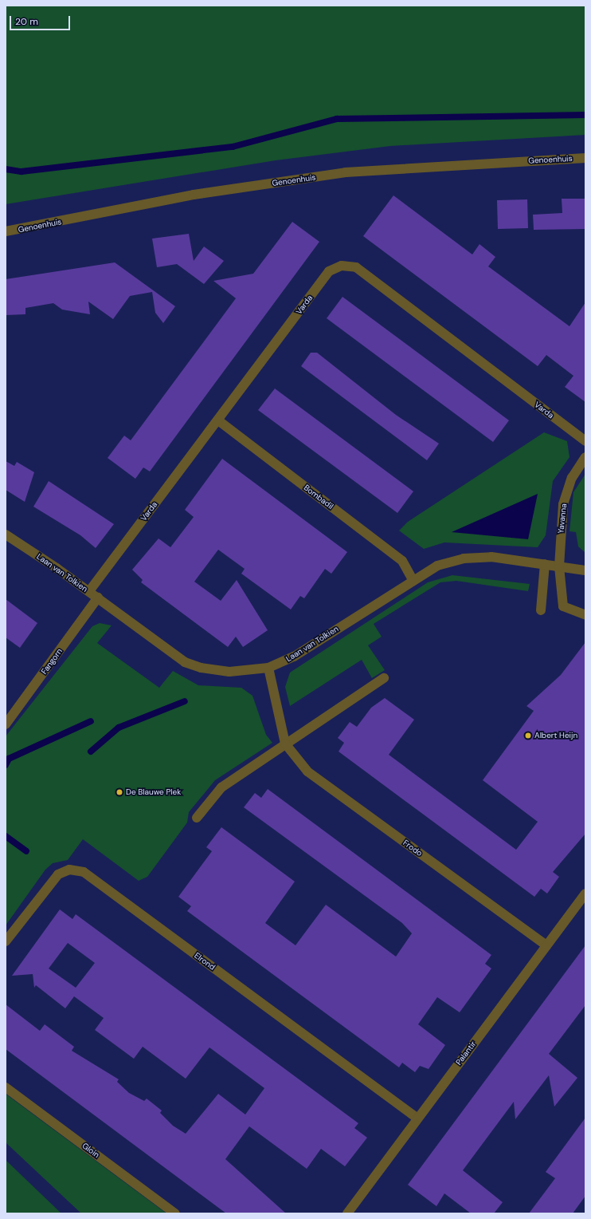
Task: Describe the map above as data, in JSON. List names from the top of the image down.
{
  "streets": {
    "street": [
      "Genoenhuis",
      "Varda",
      "Bombadil",
      "Yavanna",
      "Laan van Tolkien",
      "Fangorn",
      "Frodo",
      "Elrond",
      "Palantir",
      "Gloin"
    ]
  },
  "crossings": [
    ["Varda", "Bombadil"],
    ["Varda", "Laan van Tolkien"],
    ["Bombadil", "Laan van Tolkien"],
    ["Yavanna", "Laan van Tolkien"],
    ["Laan van Tolkien", "Fangorn"],
    ["Laan van Tolkien", "Frodo"],
    ["Frodo", "Palantir"],
    ["Elrond", "Palantir"]
  ],
  "places": ["Albert Heijn", "De Blauwe Plek"],
  "scale_bar": "20 m"
}
